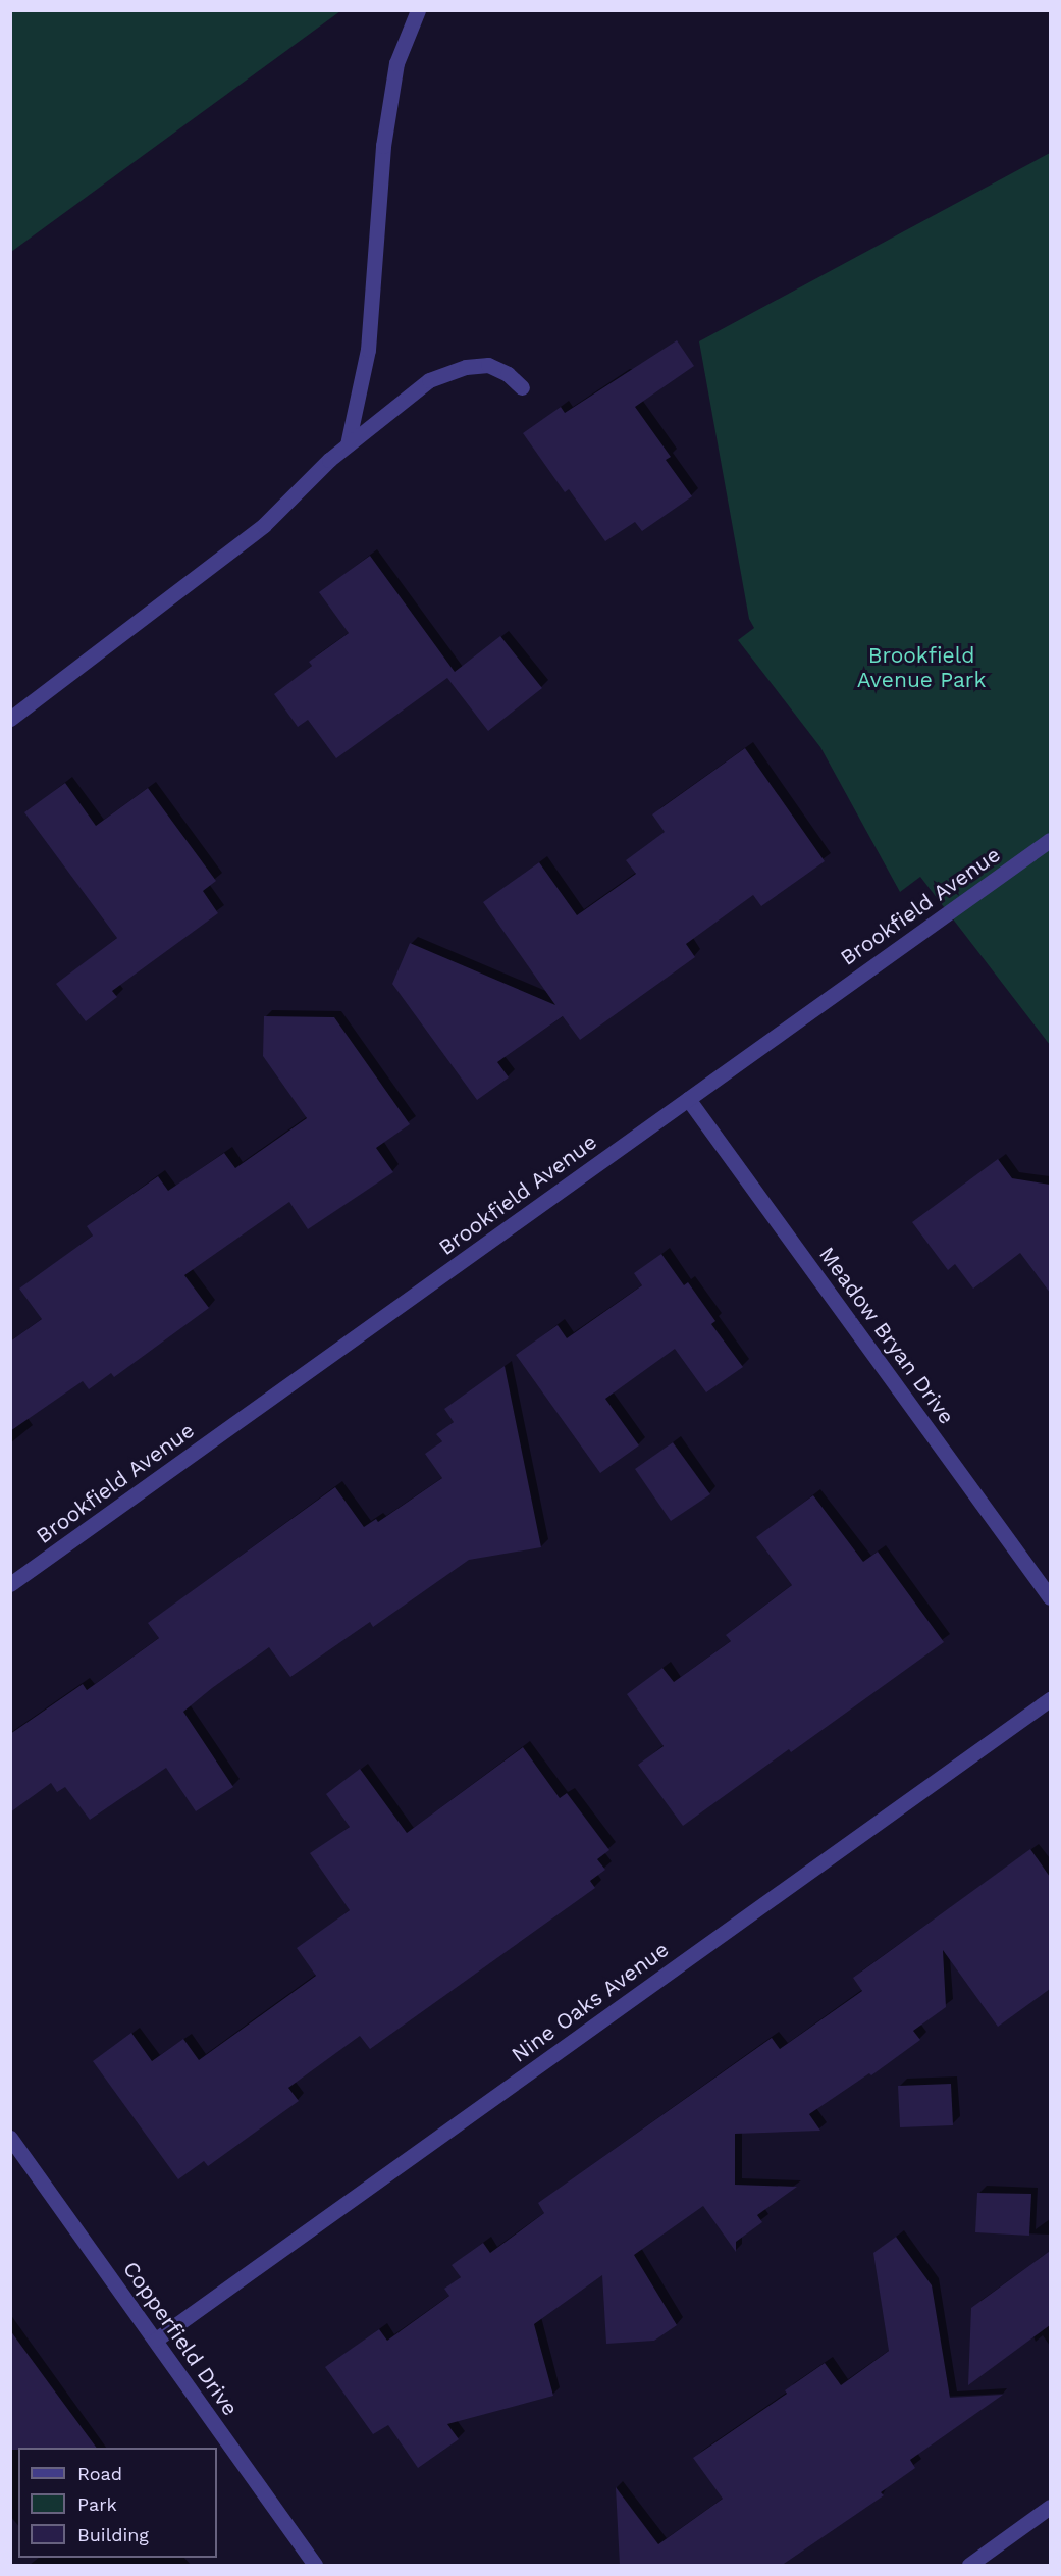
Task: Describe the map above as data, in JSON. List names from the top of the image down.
{
  "streets": {
    "street": [
      "Brookfield Avenue",
      "Meadow Bryan Drive",
      "Nine Oaks Avenue",
      "Copperfield Drive"
    ]
  },
  "crossings": [
    ["Brookfield Avenue", "Meadow Bryan Drive"],
    ["Nine Oaks Avenue", "Copperfield Drive"]
  ],
  "parks": ["Brookfield Avenue Park"],
  "legend": ["Road", "Park", "Building"]
}
